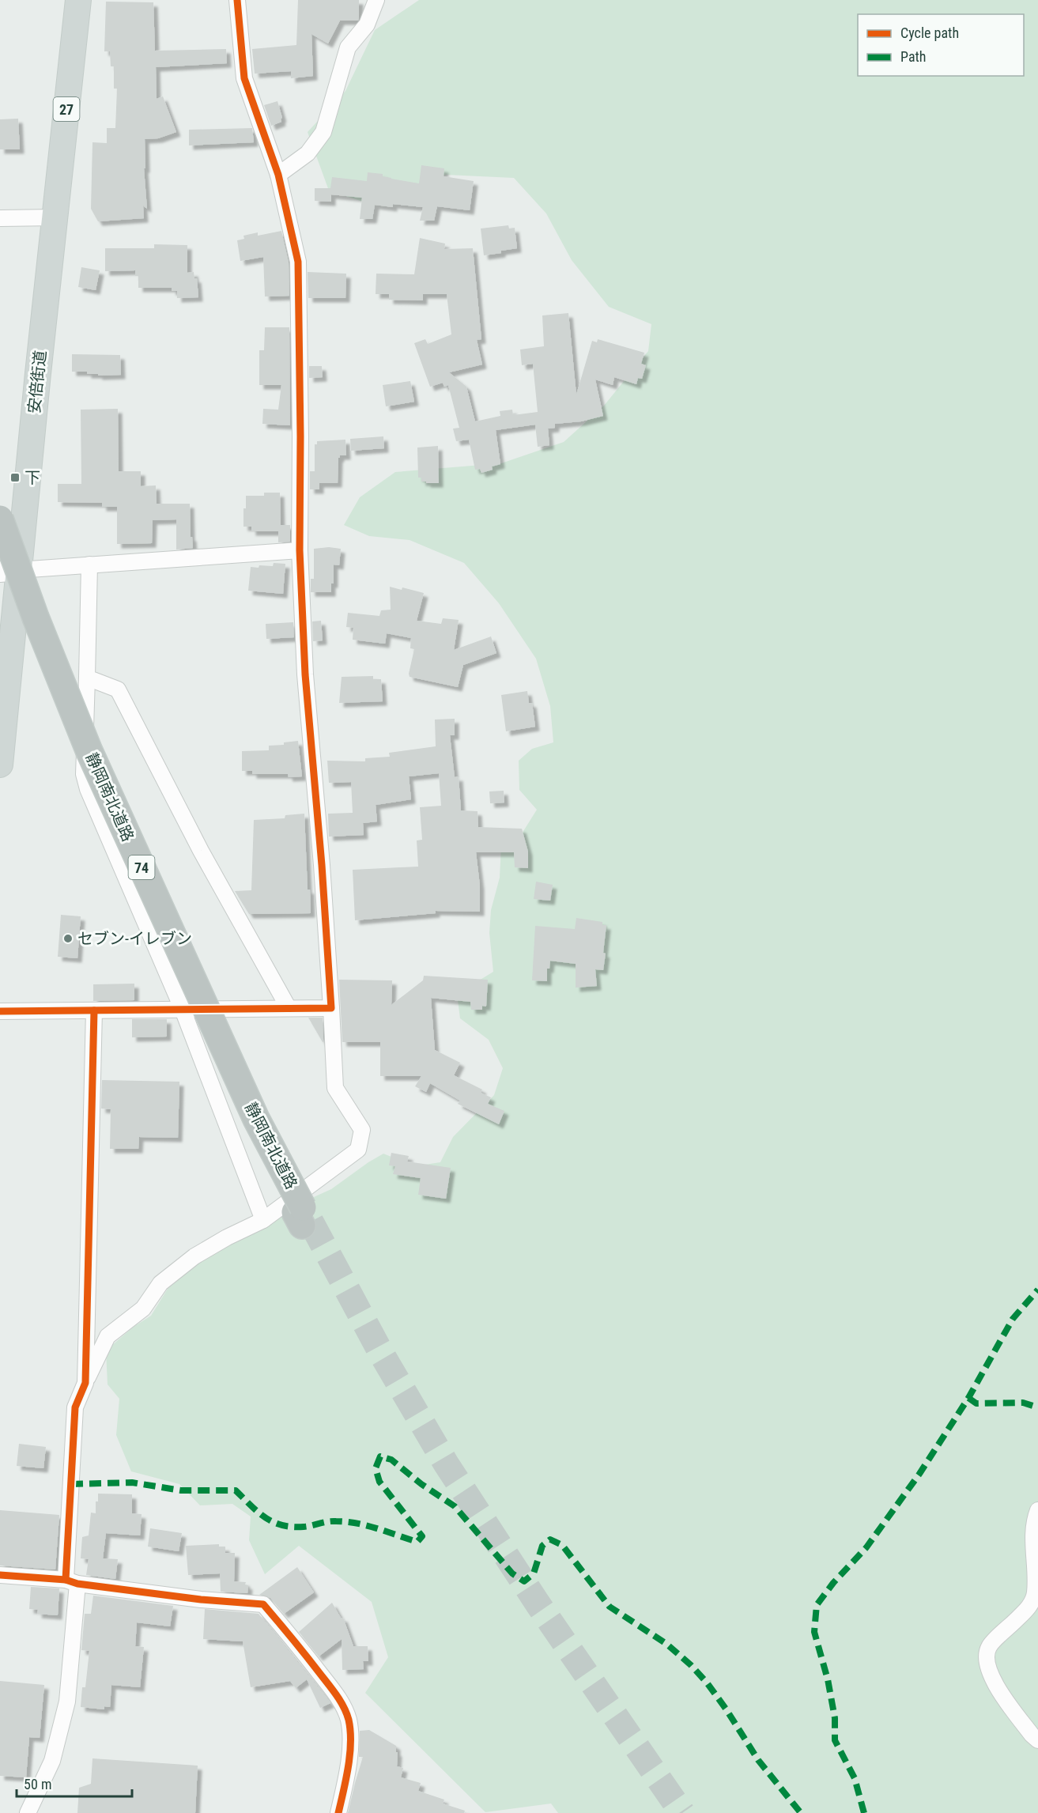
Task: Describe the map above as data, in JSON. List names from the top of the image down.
{
  "streets": {
    "highway": ["静岡南北道路", "74"],
    "main road": ["27", "安倍街道"]
  },
  "crossings": [
    ["安倍街道", "静岡南北道路"]
  ],
  "places": {
    "transit": ["下"],
    "other": ["セブン-イレブン"]
  },
  "legend": ["Cycle path", "Path"],
  "scale_bar": "50 m"
}
